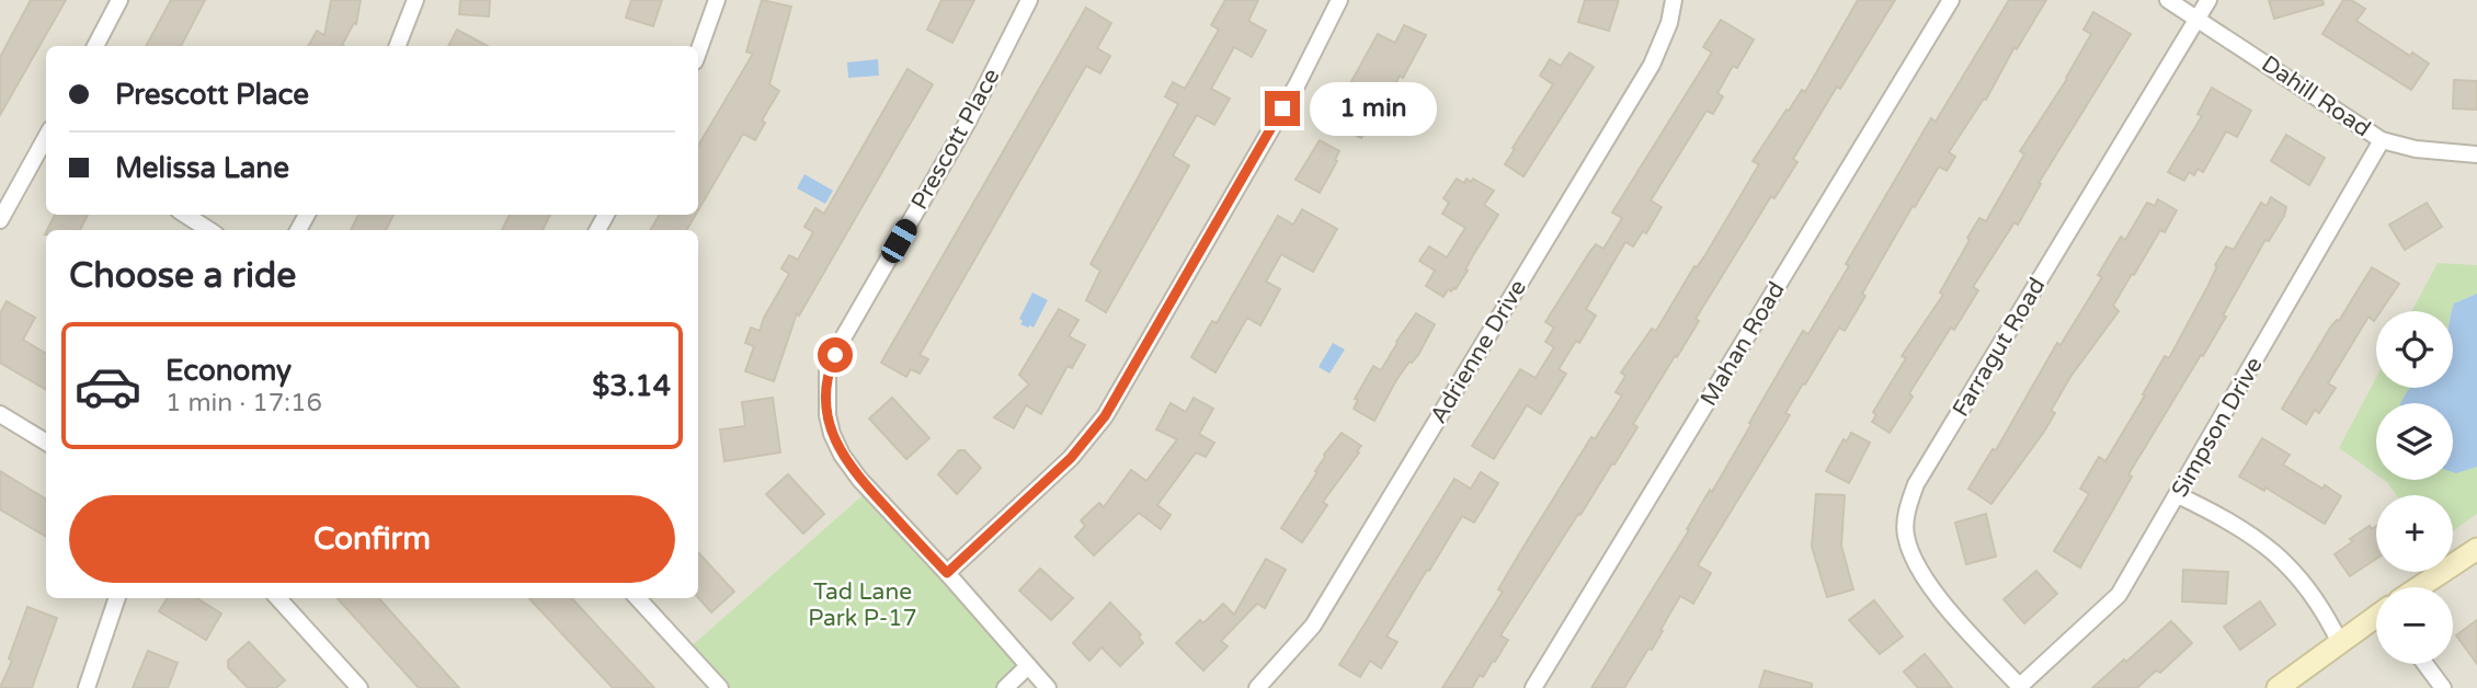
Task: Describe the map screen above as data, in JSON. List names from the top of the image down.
{
  "streets": {
    "street": [
      "Dahill Road",
      "Prescott Place",
      "Mahan Road",
      "Farragut Road",
      "Adrienne Drive",
      "Simpson Drive"
    ]
  },
  "crossings": [
    ["Dahill Road", "Farragut Road"],
    ["Dahill Road", "Simpson Drive"],
    ["Farragut Road", "Simpson Drive"]
  ],
  "parks": ["Tad Lane Park P-17"],
  "page": {
    "banner": ["Prescott Place", "Melissa Lane"],
    "bubble": "1 min",
    "heading": "Choose a ride",
    "map_buttons": ["+", "−"],
    "list": [
      {
        "name": "Economy",
        "note": "1 min · 17:16",
        "value": "$3.14"
      }
    ],
    "buttons": "Confirm"
  }
}
